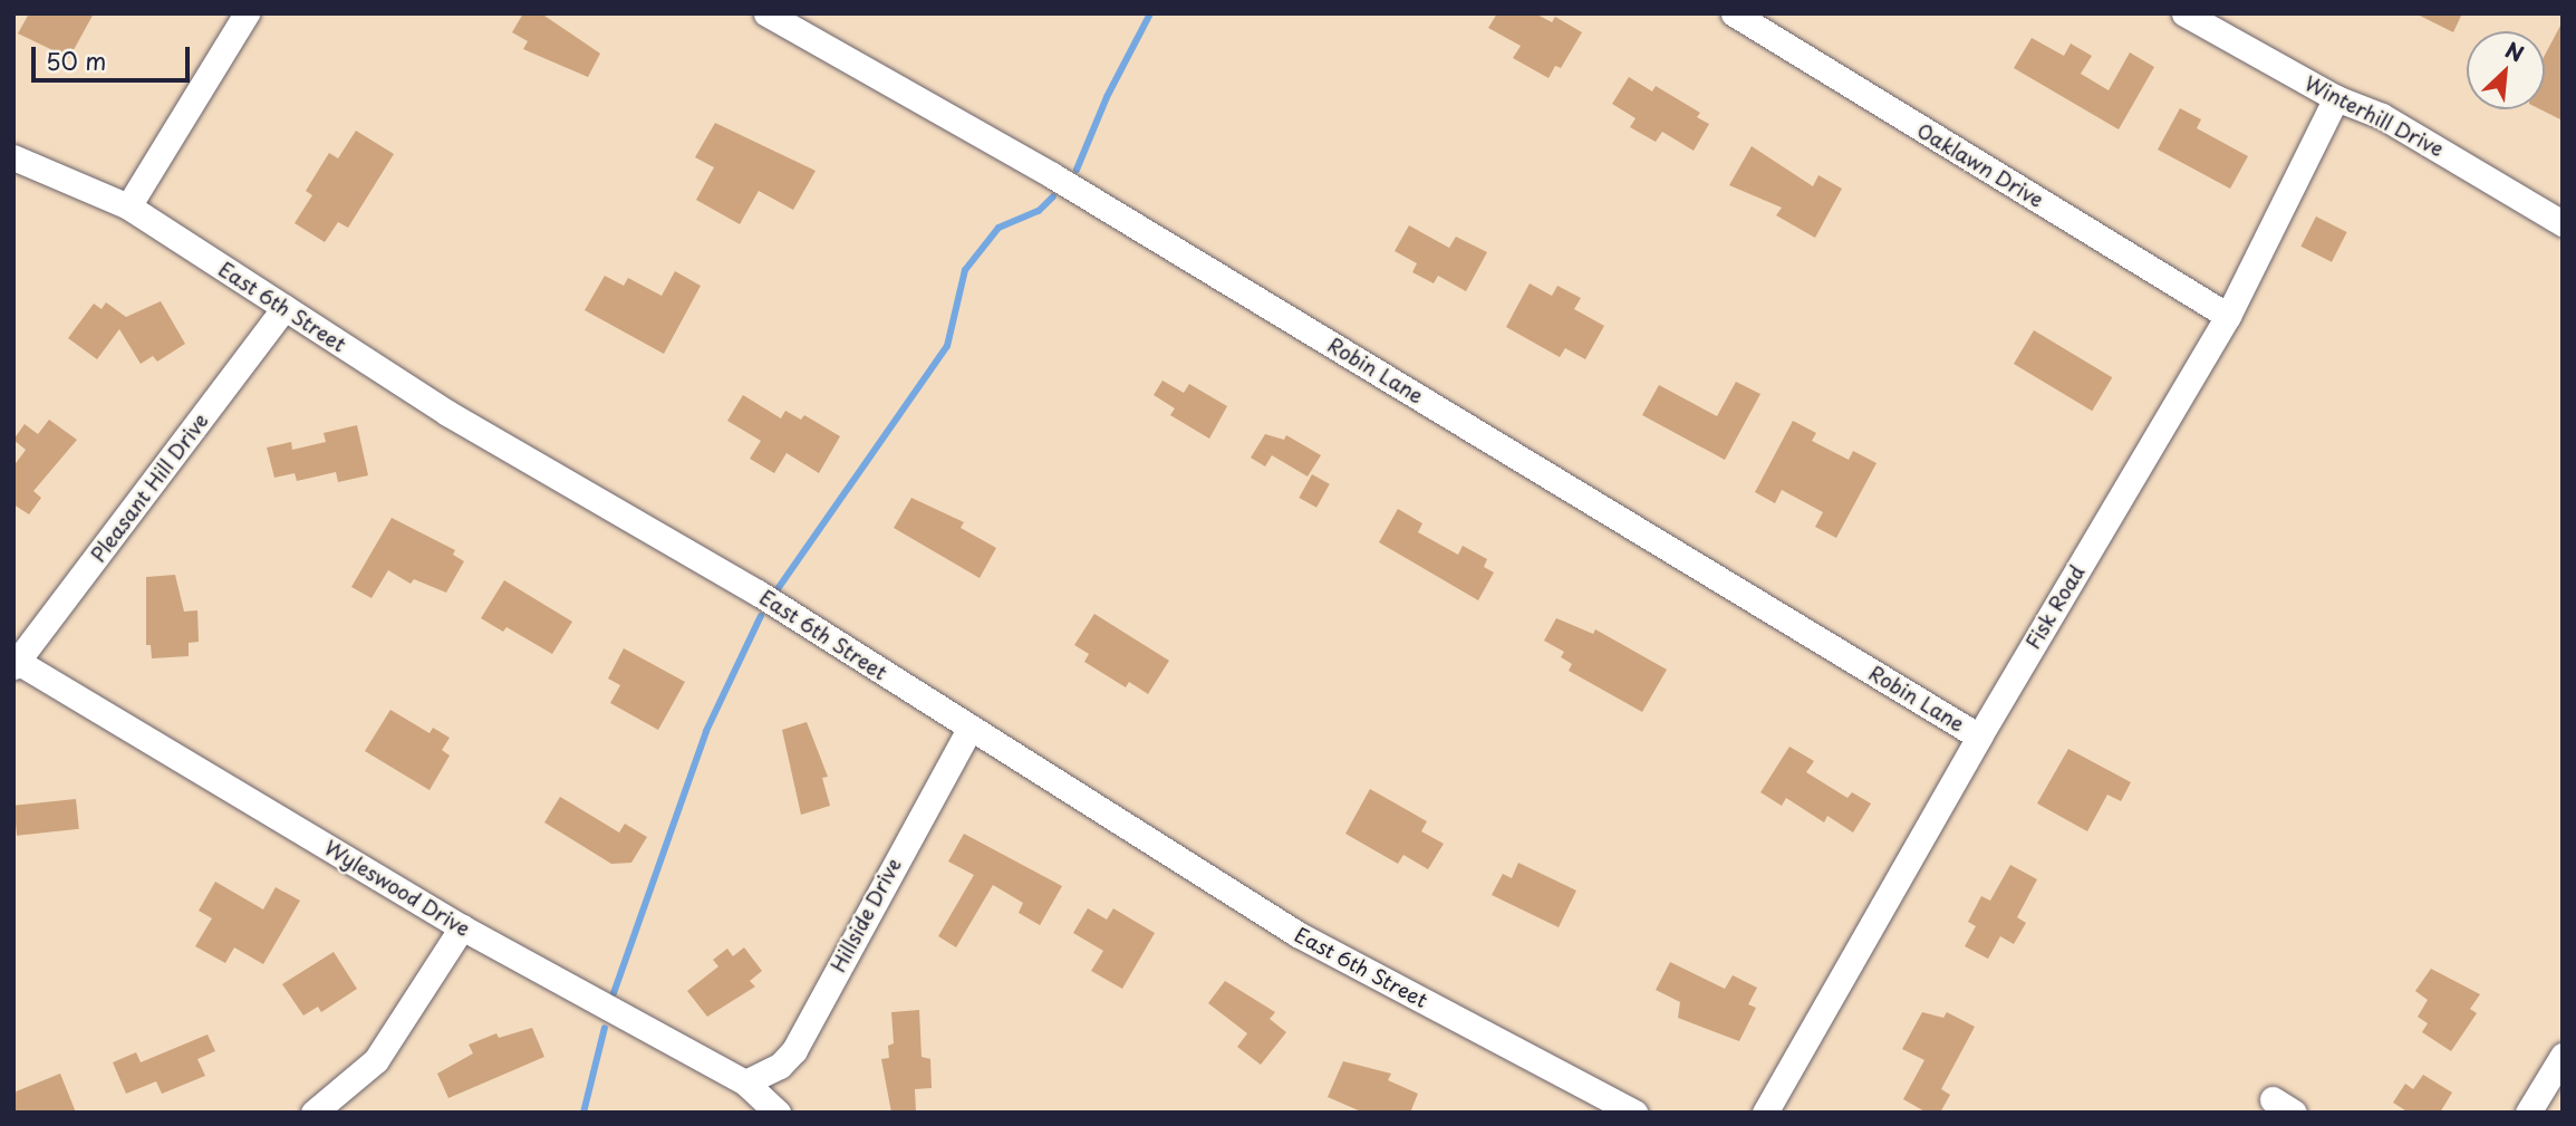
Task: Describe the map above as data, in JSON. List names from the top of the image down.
{
  "streets": {
    "street": [
      "Winterhill Drive",
      "Oaklawn Drive",
      "East 6th Street",
      "Robin Lane",
      "Pleasant Hill Drive",
      "Fisk Road",
      "Wyleswood Drive",
      "Hillside Drive"
    ]
  },
  "crossings": [
    ["Winterhill Drive", "Fisk Road"],
    ["Oaklawn Drive", "Fisk Road"],
    ["East 6th Street", "Pleasant Hill Drive"],
    ["East 6th Street", "Hillside Drive"],
    ["Robin Lane", "Fisk Road"],
    ["Pleasant Hill Drive", "Wyleswood Drive"],
    ["Wyleswood Drive", "Hillside Drive"]
  ],
  "scale_bar": "50 m",
  "north": "top right"
}
